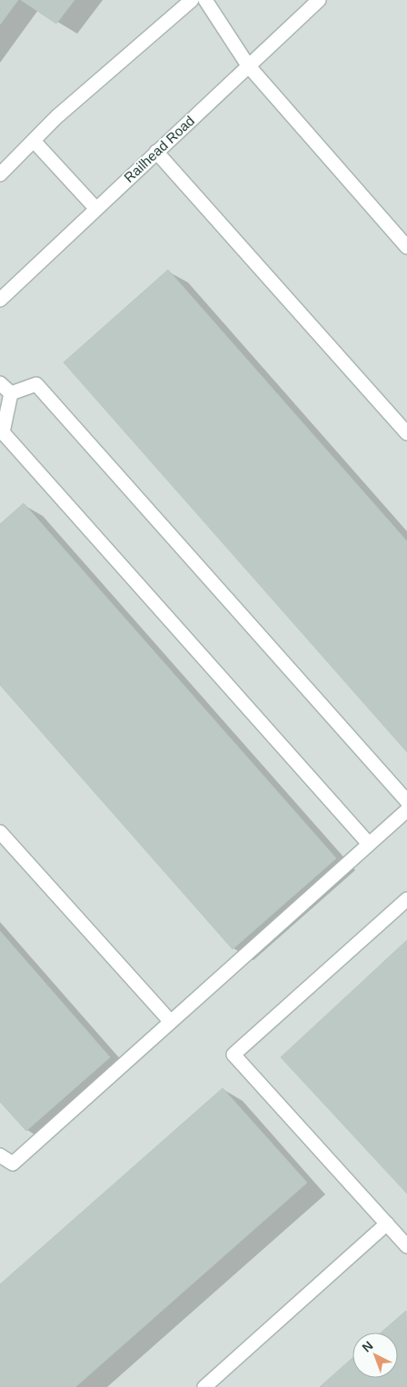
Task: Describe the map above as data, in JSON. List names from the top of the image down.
{
  "streets": {
    "street": ["Railhead Road"]
  },
  "north": "top left"
}
